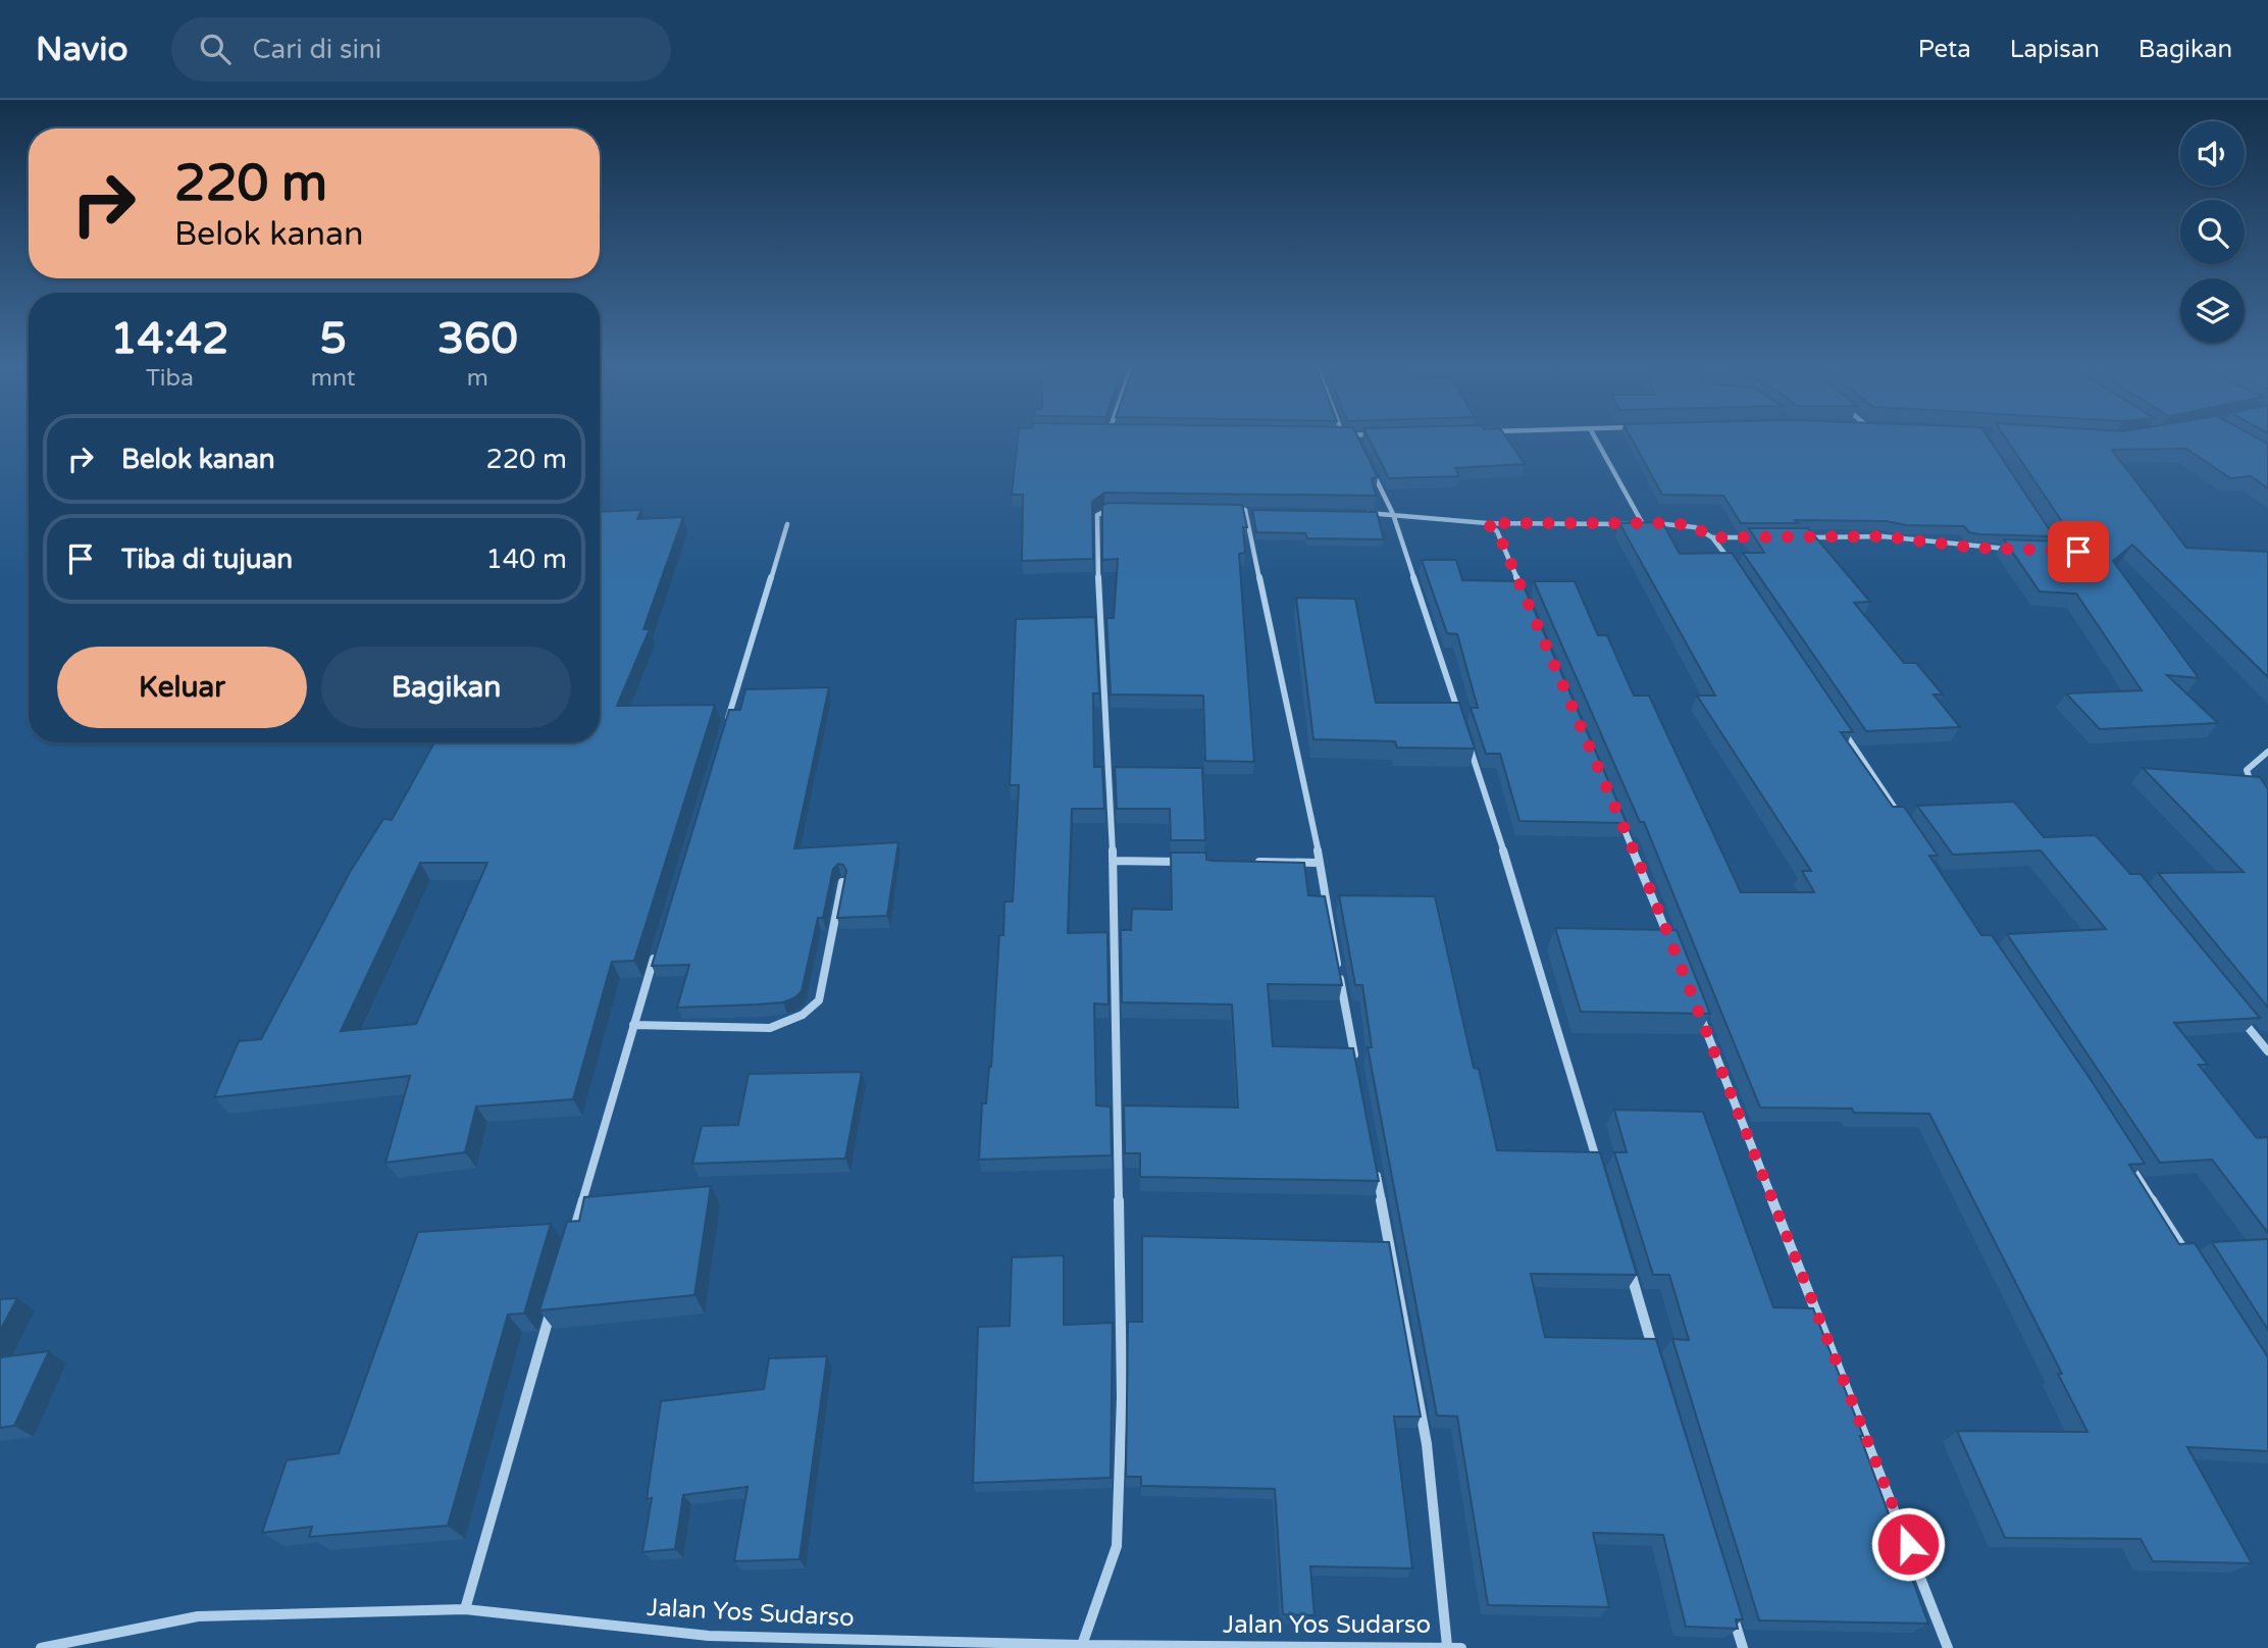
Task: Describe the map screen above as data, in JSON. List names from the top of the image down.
{
  "streets": {
    "street": ["Jalan Yos Sudarso"]
  },
  "page": {
    "header": "Navio",
    "search": "Cari di sini",
    "nav": ["Peta", "Lapisan", "Bagikan"],
    "turn": ["220 m", "Belok kanan"],
    "eta": [
      "14:42",
      "Tiba",
      "5",
      "mnt",
      "360",
      "m"
    ],
    "list": [
      {
        "name": "Belok kanan",
        "value": "220 m"
      },
      {
        "name": "Tiba di tujuan",
        "value": "140 m"
      }
    ],
    "buttons": ["Keluar", "Bagikan"]
  }
}
